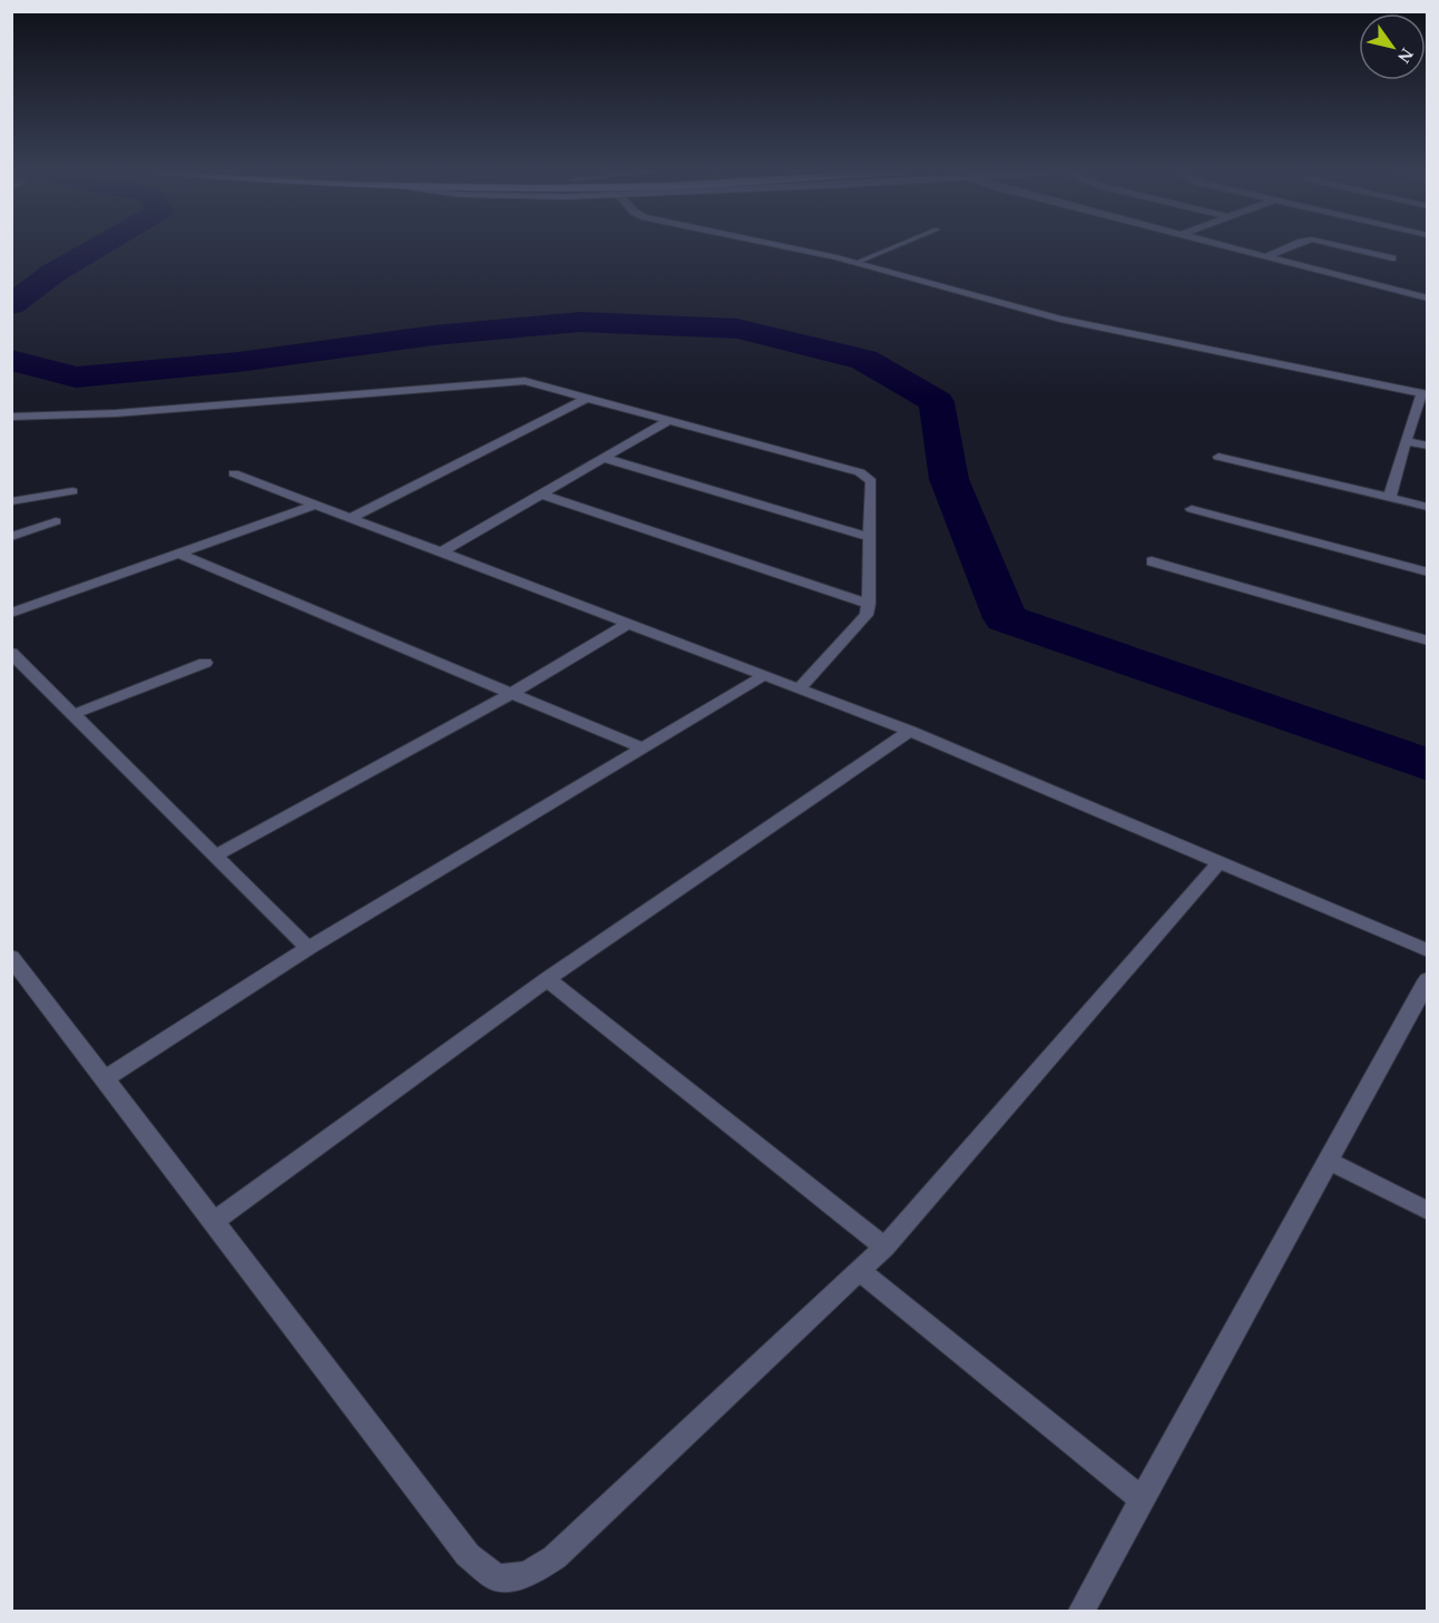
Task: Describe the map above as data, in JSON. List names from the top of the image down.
{
  "north": "bottom right"
}
